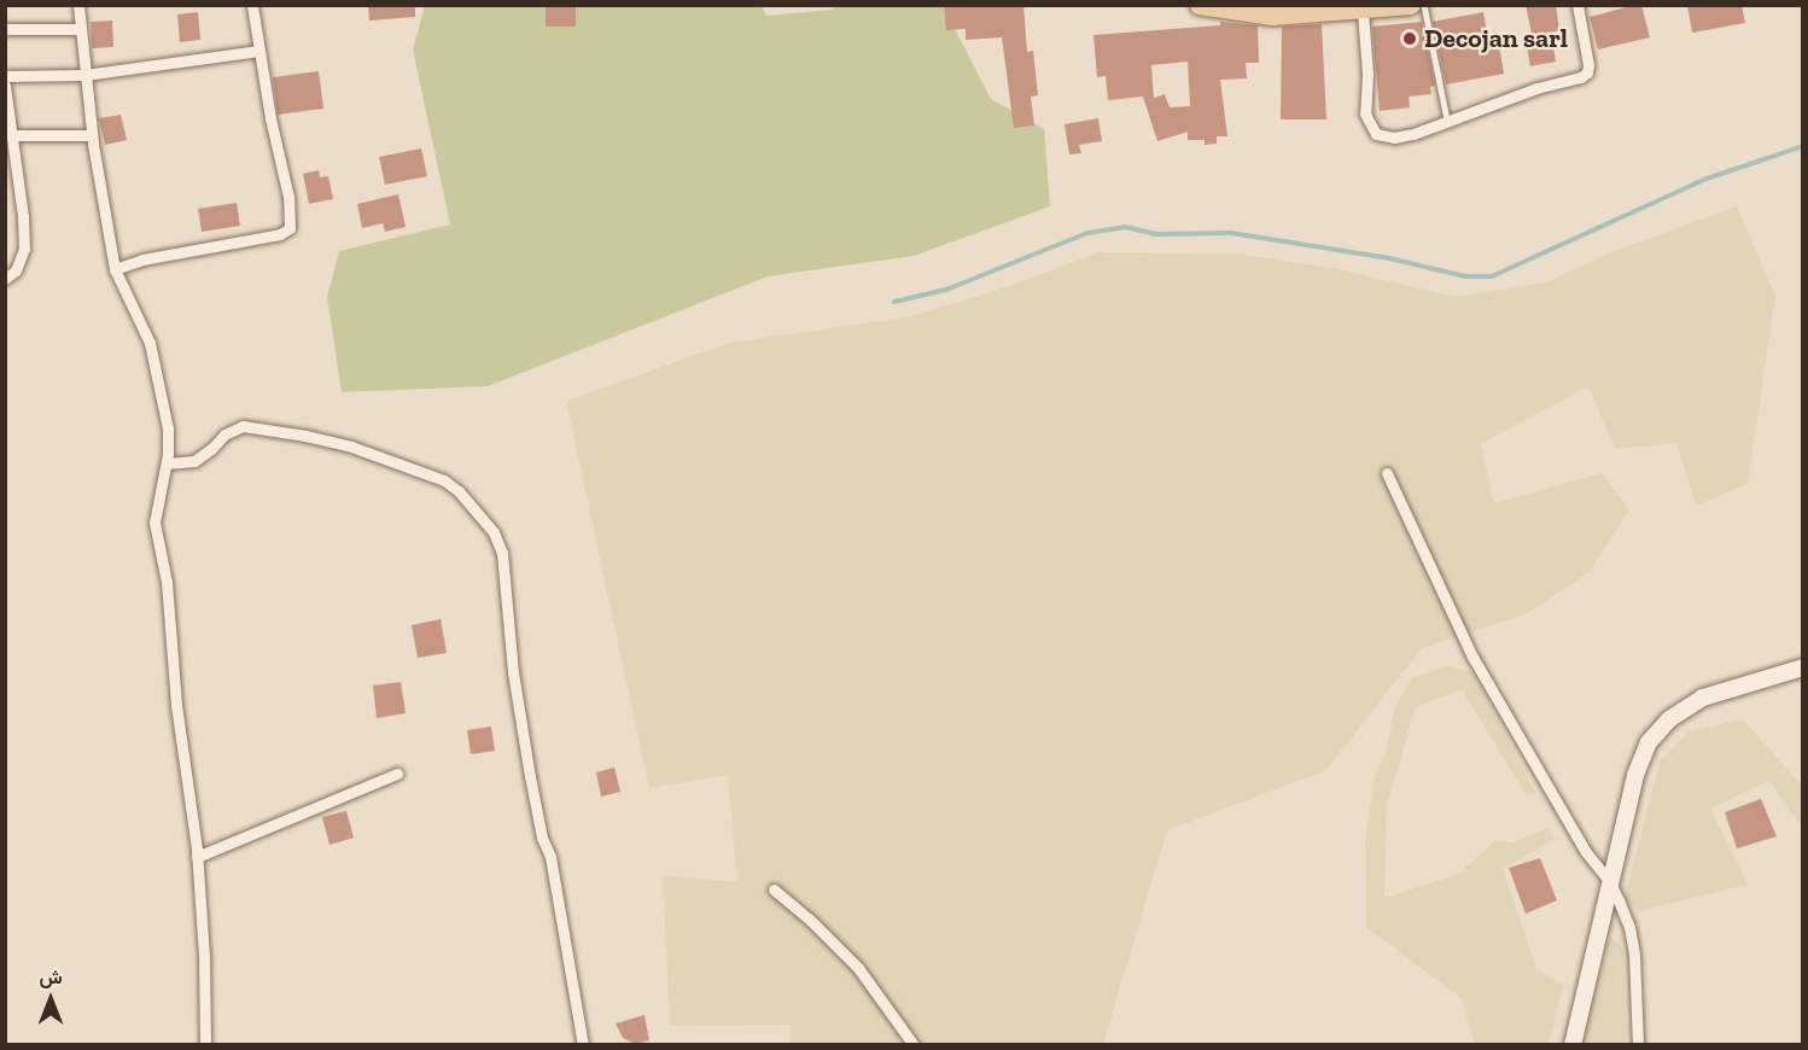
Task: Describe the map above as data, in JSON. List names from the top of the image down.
{
  "places": ["Decojan sarl"],
  "north": "top"
}
